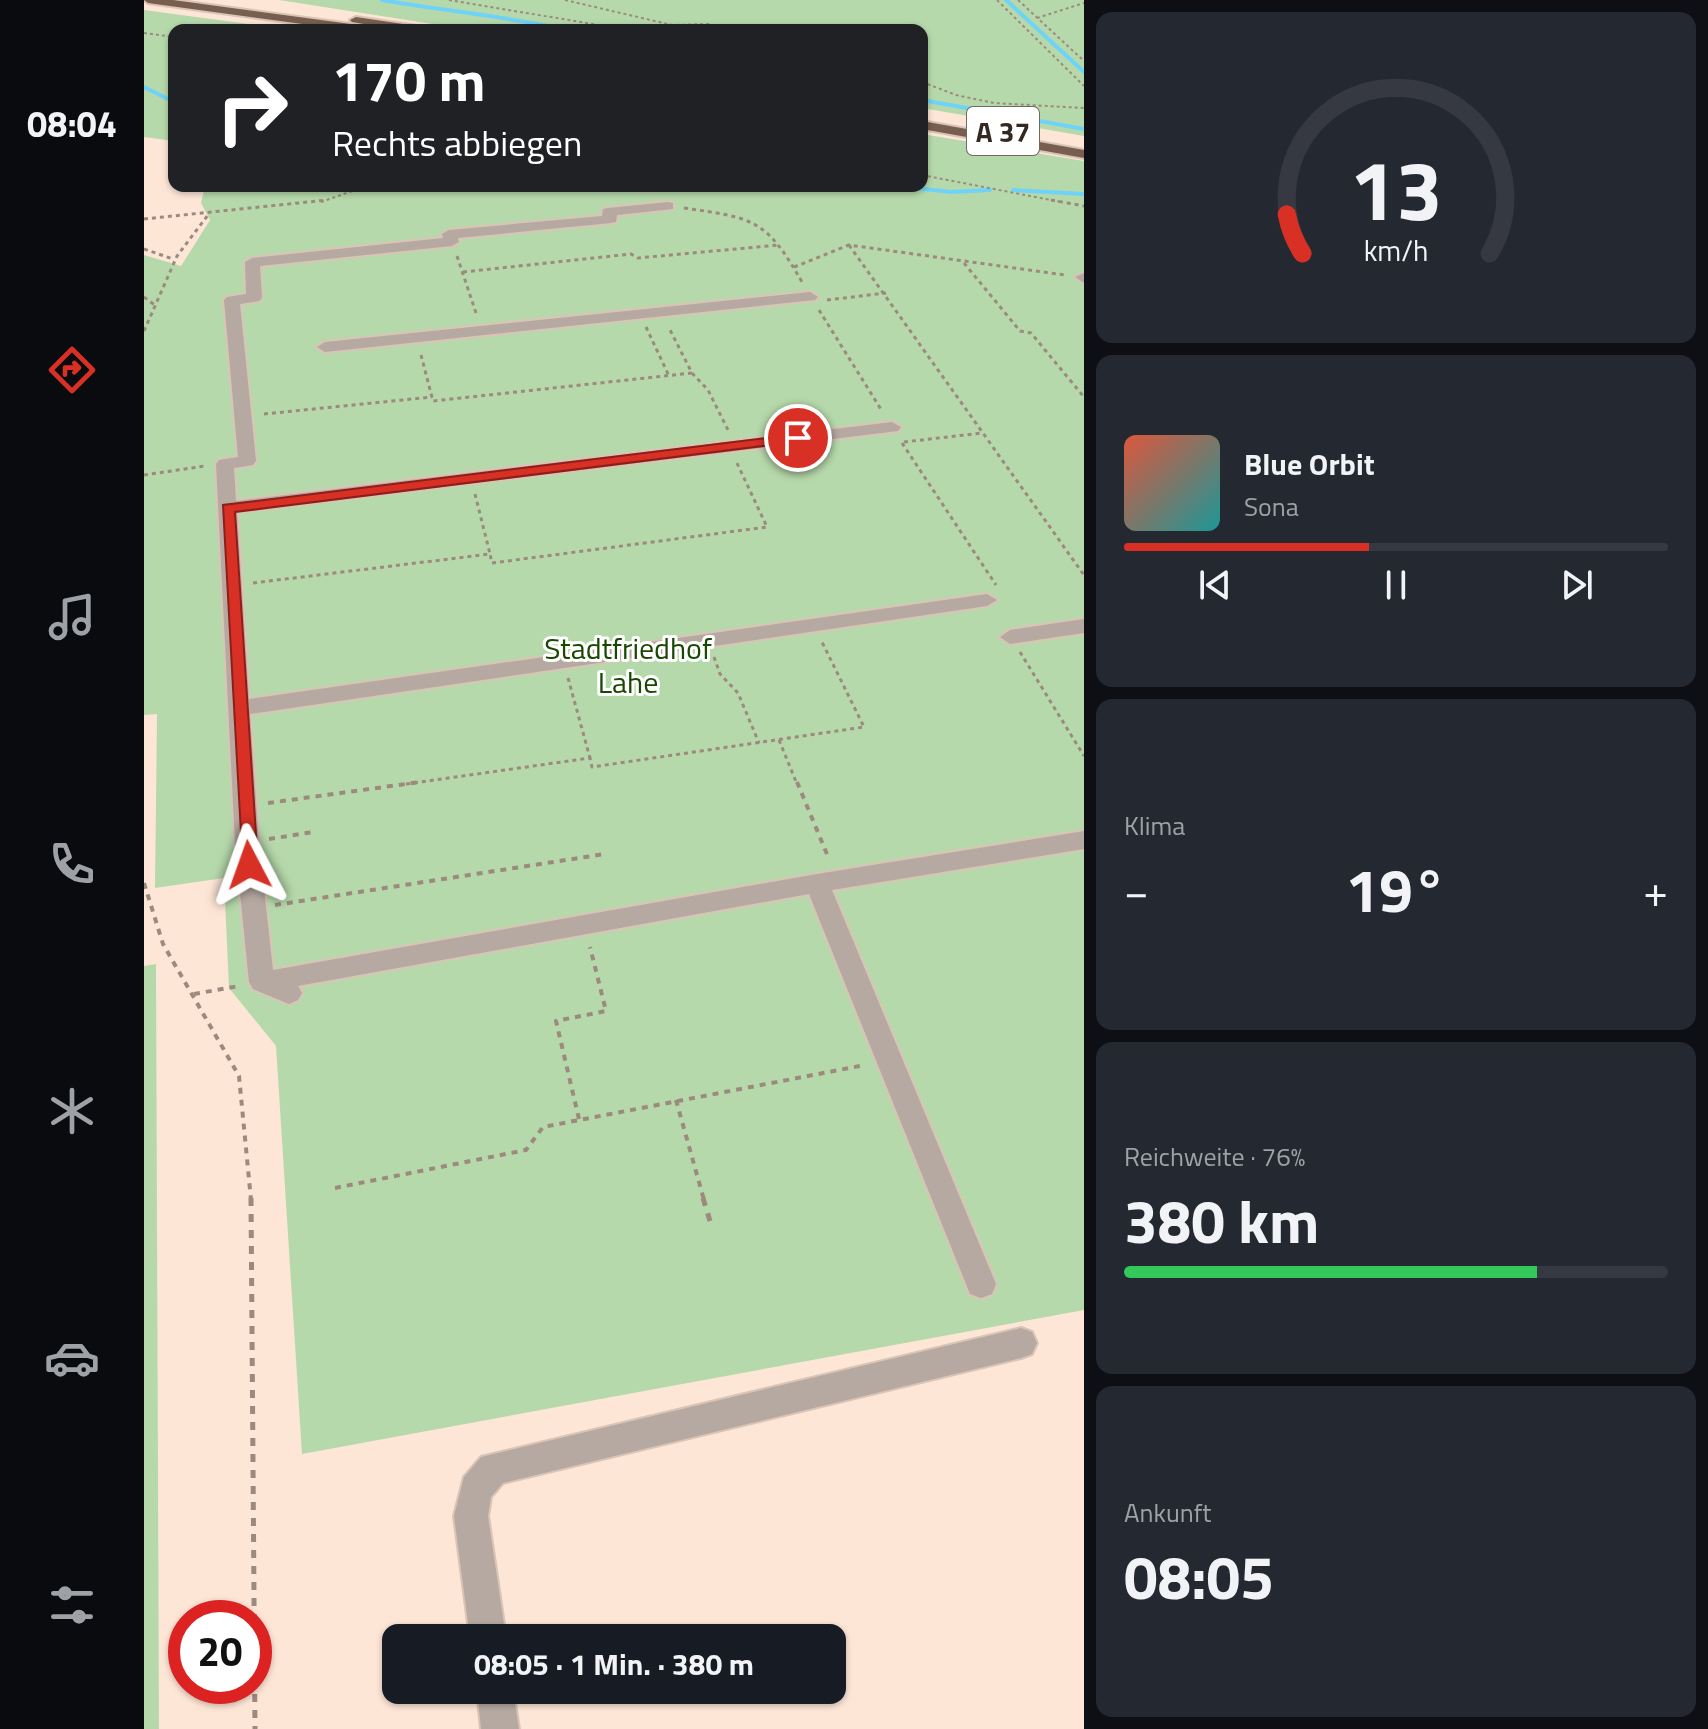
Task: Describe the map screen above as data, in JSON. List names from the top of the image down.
{
  "streets": {
    "highway": ["A 37"]
  },
  "parks": ["Stadtfriedhof Lahe"],
  "page": {
    "tabs": "08:04",
    "turn": ["170 m", "Rechts abbiegen"],
    "song": ["Blue Orbit", "Sona"],
    "tile": [
      "Klima",
      ["Reichweite · 76%", "380 km"],
      ["Ankunft", "08:05"]
    ],
    "heat": ["−", "19°", "+"],
    "limit": "20",
    "trip": "08:05 · 1 Min. · 380 m",
    "gauge": ["13", "km/h"]
  }
}
